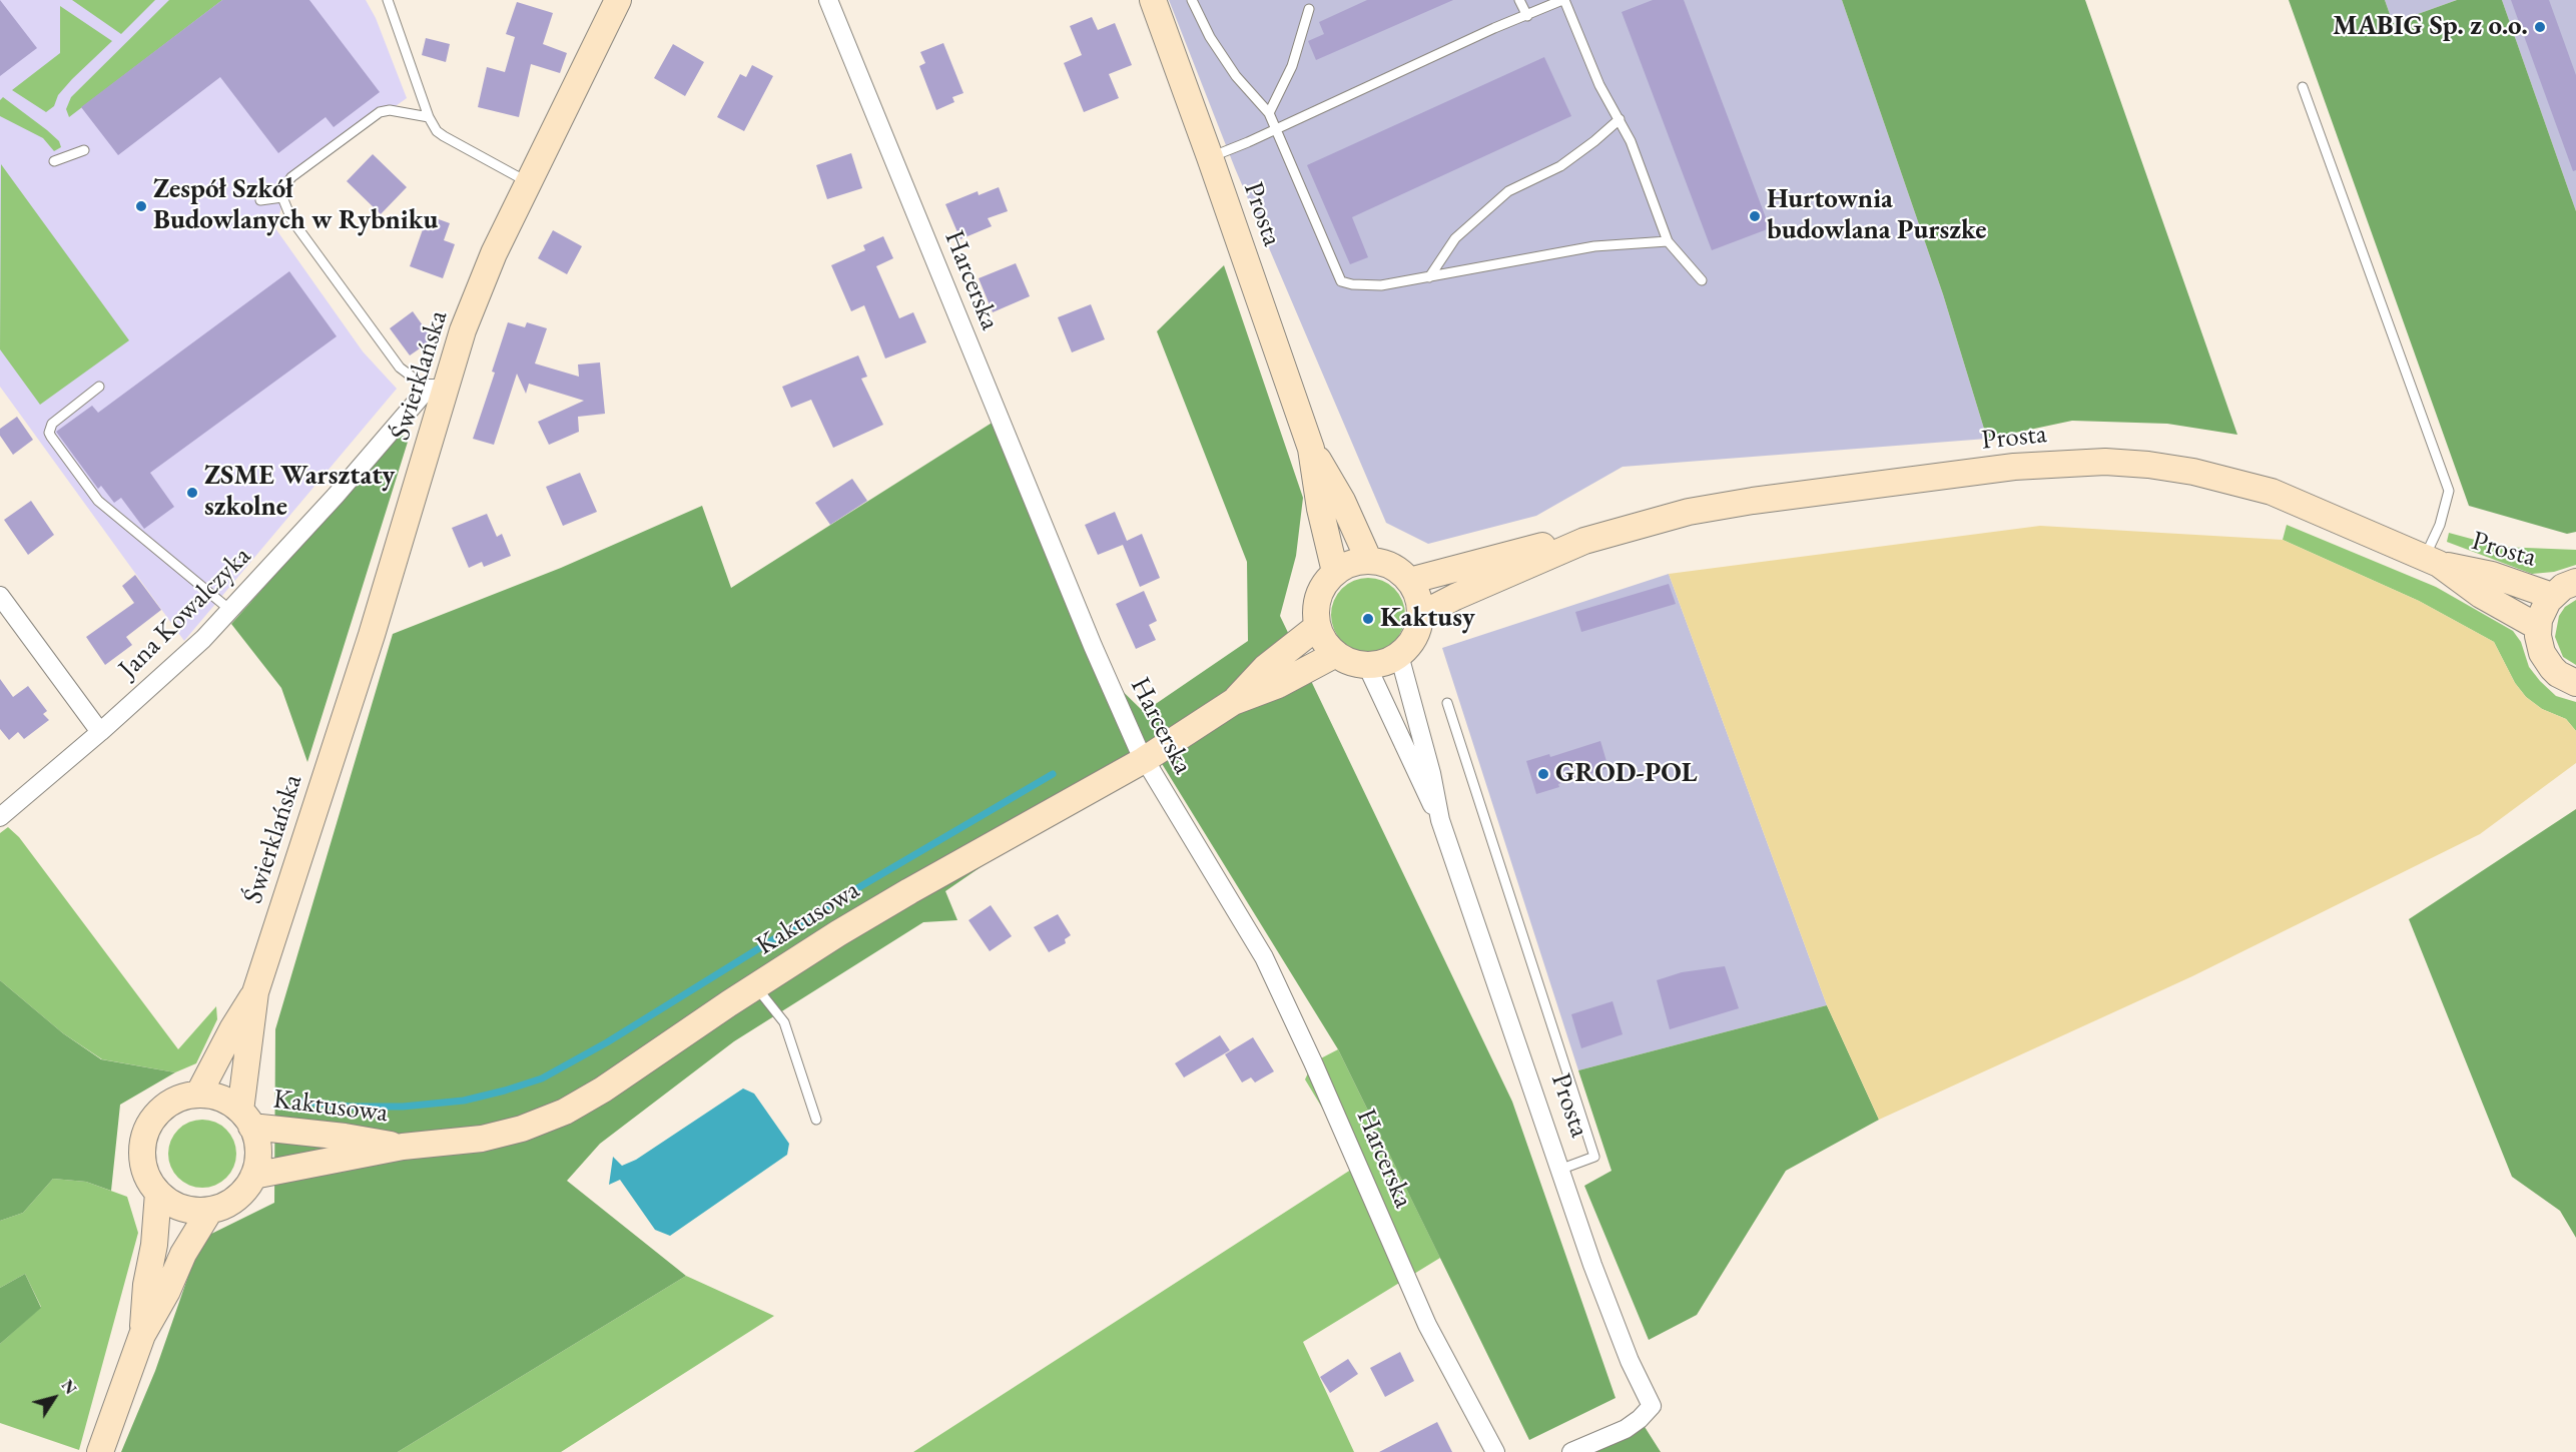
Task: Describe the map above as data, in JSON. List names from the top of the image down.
{
  "streets": {
    "street": [
      "Prosta",
      "Harcerska",
      "Świerklańska",
      "Jana Kowalczyka",
      "Kaktusowa"
    ]
  },
  "crossings": [
    ["Prosta", "Kaktusowa"],
    ["Harcerska", "Kaktusowa"],
    ["Świerklańska", "Jana Kowalczyka"],
    ["Świerklańska", "Kaktusowa"]
  ],
  "places": [
    "MABIG Sp. z o.o.",
    "Zespół Szkół Budowlanych w Rybniku",
    "Hurtownia budowlana Purszke",
    "ZSME Warsztaty szkolne",
    "Kaktusy",
    "GROD-POL"
  ],
  "north": "top right"
}
